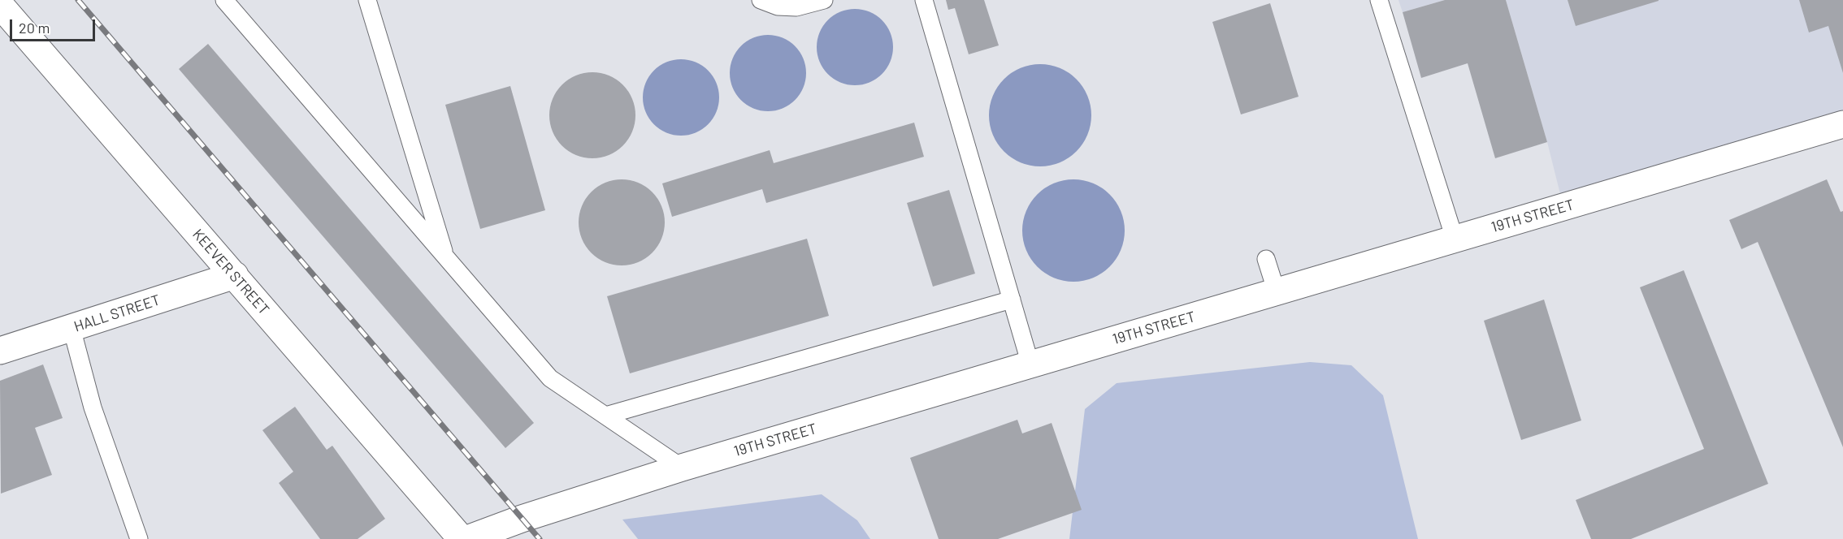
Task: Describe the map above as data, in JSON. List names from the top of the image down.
{
  "streets": {
    "street": ["19TH STREET", "KEEVER STREET", "HALL STREET"]
  },
  "crossings": [
    ["KEEVER STREET", "HALL STREET"]
  ],
  "scale_bar": "20 m"
}
